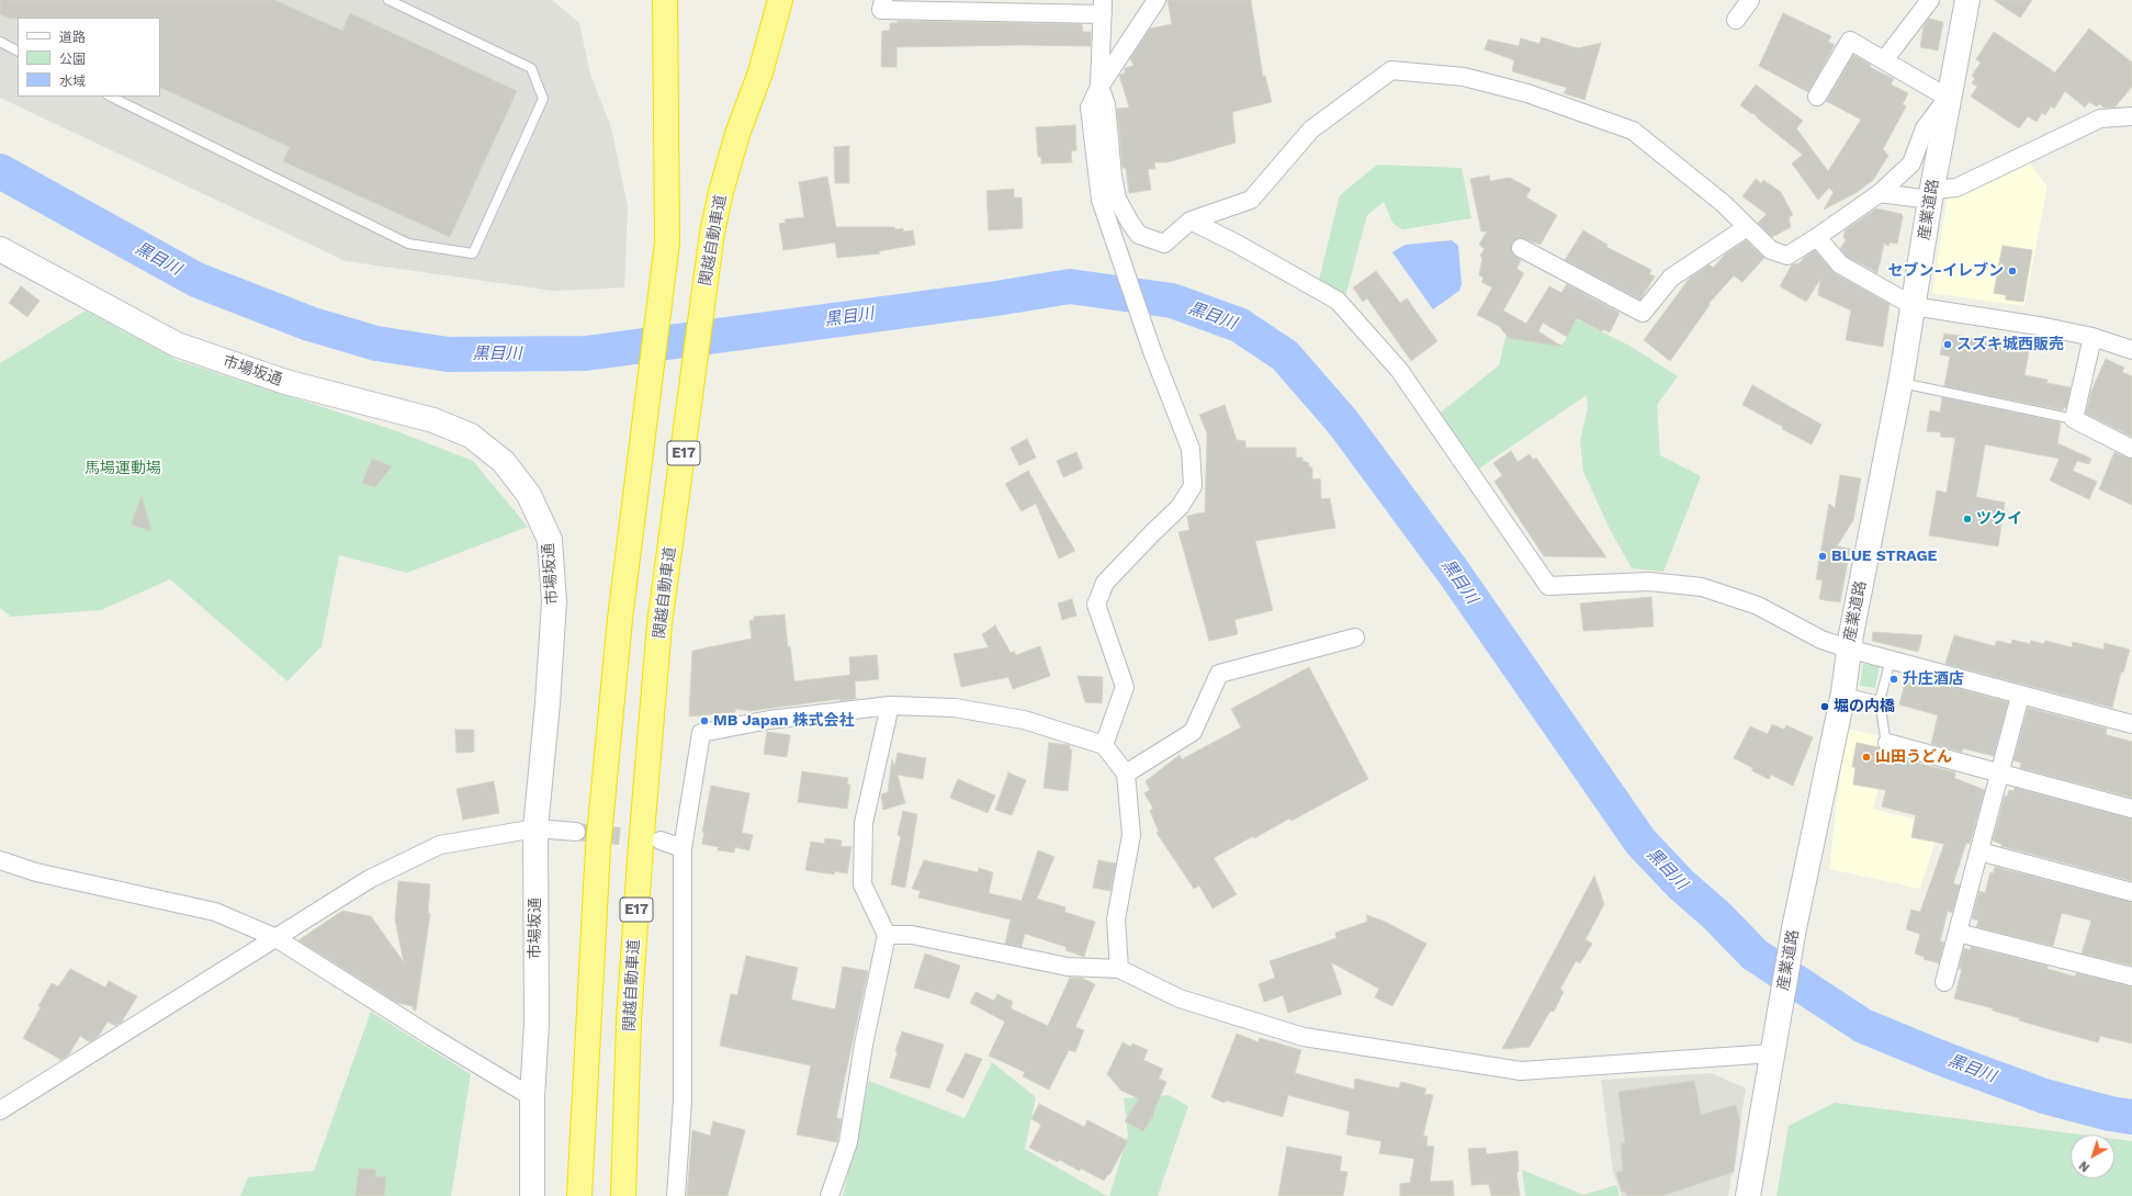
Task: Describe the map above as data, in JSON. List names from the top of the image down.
{
  "streets": {
    "highway": ["関越自動車道", "E17"],
    "street": ["産業道路", "市場坂通"]
  },
  "water": ["黒目川"],
  "parks": ["馬場運動場"],
  "places": [
    "セブン-イレブン",
    "スズキ城西販売",
    "ツクイ",
    "BLUE STRAGE",
    "升庄酒店",
    "堀の内橋",
    "MB Japan 株式会社",
    "山田うどん"
  ],
  "legend": ["道路", "公園", "水域"],
  "north": "bottom left"
}
